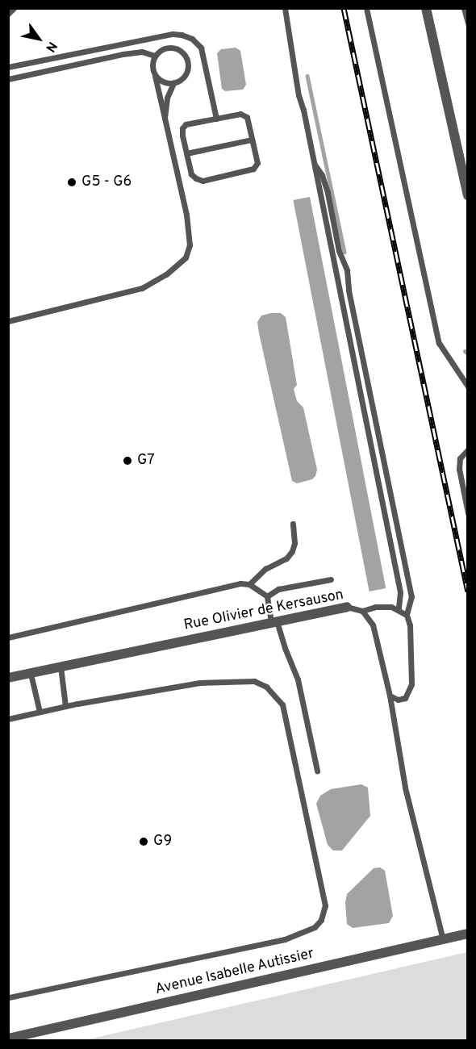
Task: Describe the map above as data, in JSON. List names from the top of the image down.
{
  "streets": {
    "street": ["Rue Olivier de Kersauson", "Avenue Isabelle Autissier"]
  },
  "crossings": [
    ["Rue Olivier de Kersauson", "Avenue Isabelle Autissier"]
  ],
  "places": ["G5 - G6", "G7", "G9"],
  "north": "bottom right"
}
